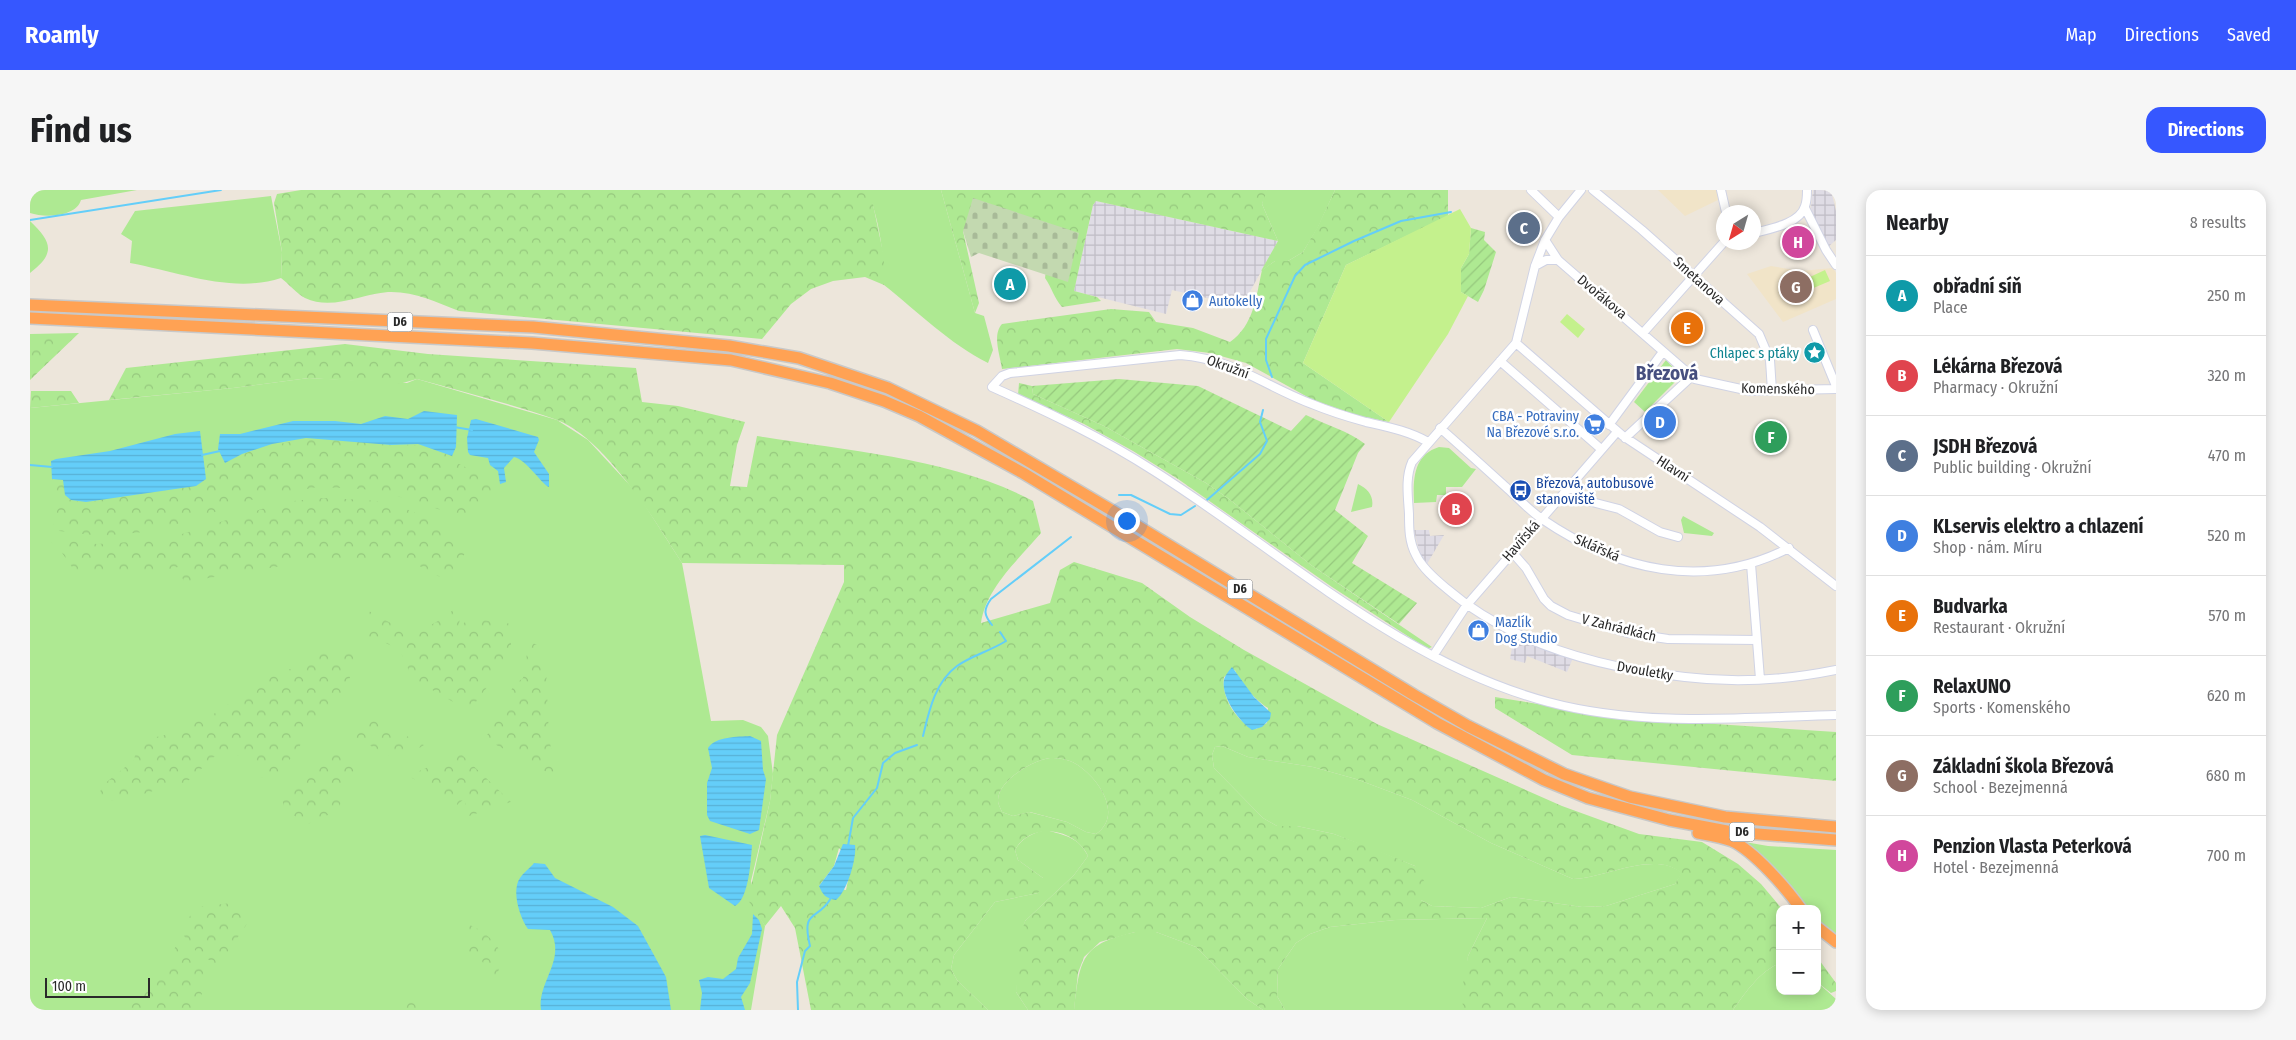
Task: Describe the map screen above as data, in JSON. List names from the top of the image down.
{
  "streets": {
    "highway": ["D6"],
    "street": [
      "Smetanova",
      "Dvořákova",
      "Okružní",
      "Komenského",
      "Hlavní",
      "Havířská",
      "Sklářská",
      "V Zahrádkách",
      "Dvouletky"
    ]
  },
  "crossings": [
    ["Smetanova", "Komenského"],
    ["Dvořákova", "Komenského"],
    ["Okružní", "Havířská"],
    ["Hlavní", "Havířská"],
    ["Hlavní", "Sklářská"],
    ["Havířská", "Sklářská"],
    ["Havířská", "V Zahrádkách"],
    ["Havířská", "Dvouletky"]
  ],
  "districts": ["Březová"],
  "places": {
    "shop": ["Autokelly", "Mazlík Dog Studio"],
    "place": ["Chlapec s ptáky"],
    "supermarket": ["CBA - Potraviny Na Březové s.r.o."],
    "bus stop": ["Březová, autobusové stanoviště"]
  },
  "scale_bar": "100 m",
  "north": "bottom left",
  "page": {
    "header": "Roamly",
    "nav": ["Map", "Directions", "Saved"],
    "buttons": "Directions",
    "title": "Find us",
    "heading": ["Nearby", "8 results"],
    "pins": [
      "C",
      "H",
      "A",
      "G",
      "E",
      "D",
      "F",
      "B"
    ],
    "list": [
      {
        "mark": "A",
        "name": "obřadní síň",
        "note": "Place",
        "value": "250 m"
      },
      {
        "mark": "B",
        "name": "Lékárna Březová",
        "note": "Pharmacy · Okružní",
        "value": "320 m"
      },
      {
        "mark": "C",
        "name": "JSDH Březová",
        "note": "Public building · Okružní",
        "value": "470 m"
      },
      {
        "mark": "D",
        "name": "KLservis elektro a chlazení",
        "note": "Shop · nám. Míru",
        "value": "520 m"
      },
      {
        "mark": "E",
        "name": "Budvarka",
        "note": "Restaurant · Okružní",
        "value": "570 m"
      },
      {
        "mark": "F",
        "name": "RelaxUNO",
        "note": "Sports · Komenského",
        "value": "620 m"
      },
      {
        "mark": "G",
        "name": "Základní škola Březová",
        "note": "School · Bezejmenná",
        "value": "680 m"
      },
      {
        "mark": "H",
        "name": "Penzion Vlasta Peterková",
        "note": "Hotel · Bezejmenná",
        "value": "700 m"
      }
    ],
    "map_buttons": ["+", "−"],
    "scale": "100 m"
  }
}
